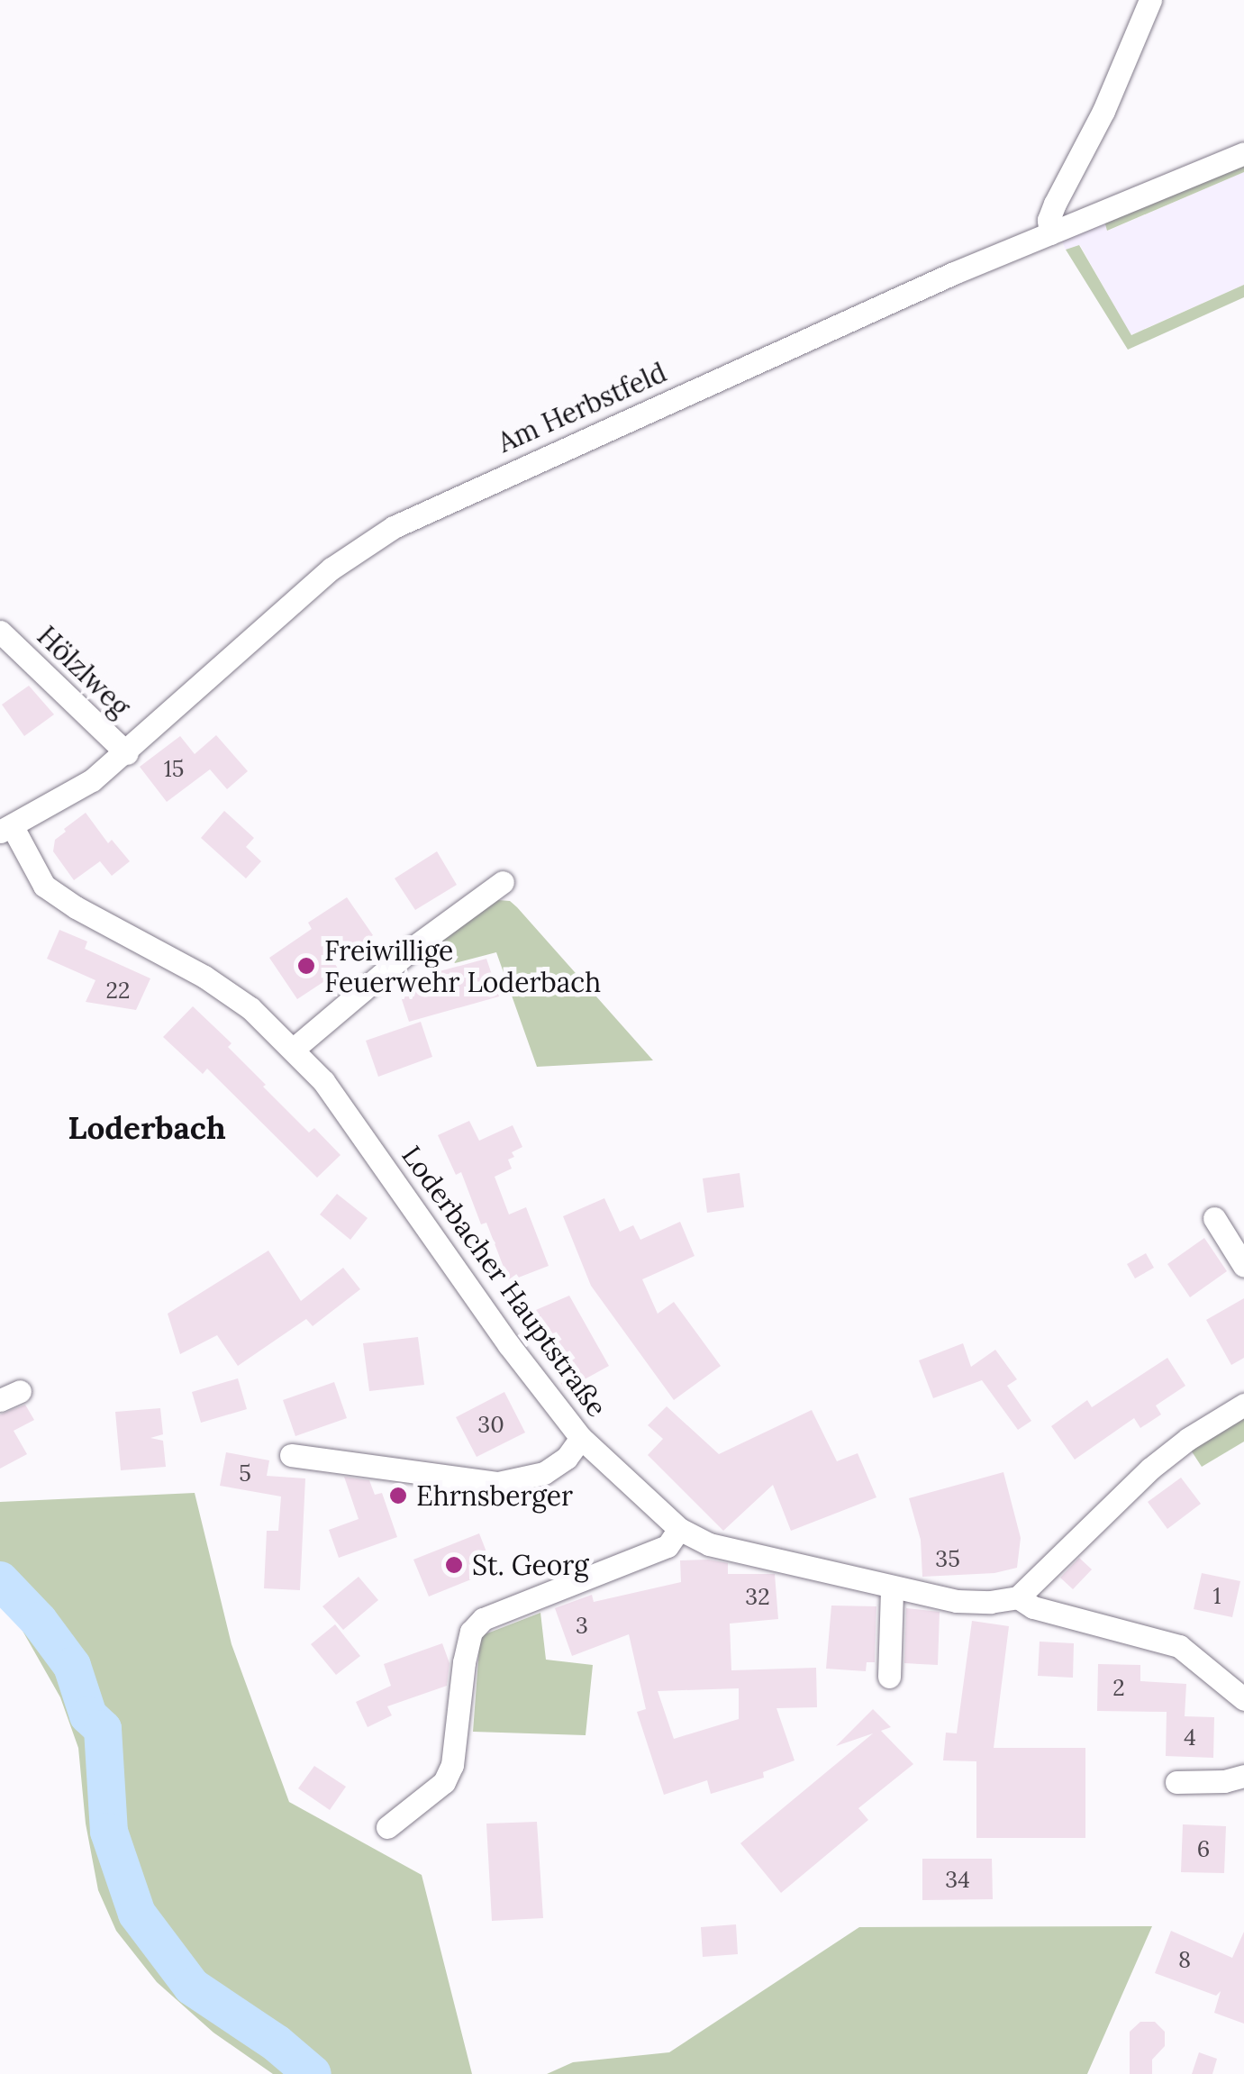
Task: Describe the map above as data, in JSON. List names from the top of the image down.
{
  "streets": {
    "street": ["Am Herbstfeld", "Hölzlweg", "Loderbacher Hauptstraße"]
  },
  "crossings": [
    ["Am Herbstfeld", "Hölzlweg"],
    ["Am Herbstfeld", "Loderbacher Hauptstraße"]
  ],
  "districts": ["Loderbach"],
  "places": ["Freiwillige Feuerwehr Loderbach", "Ehrnsberger", "St. Georg"],
  "house_numbers": [
    "15",
    "22",
    "30",
    "5",
    "35",
    "1",
    "32",
    "3",
    "2",
    "4",
    "6",
    "34",
    "8"
  ]
}
